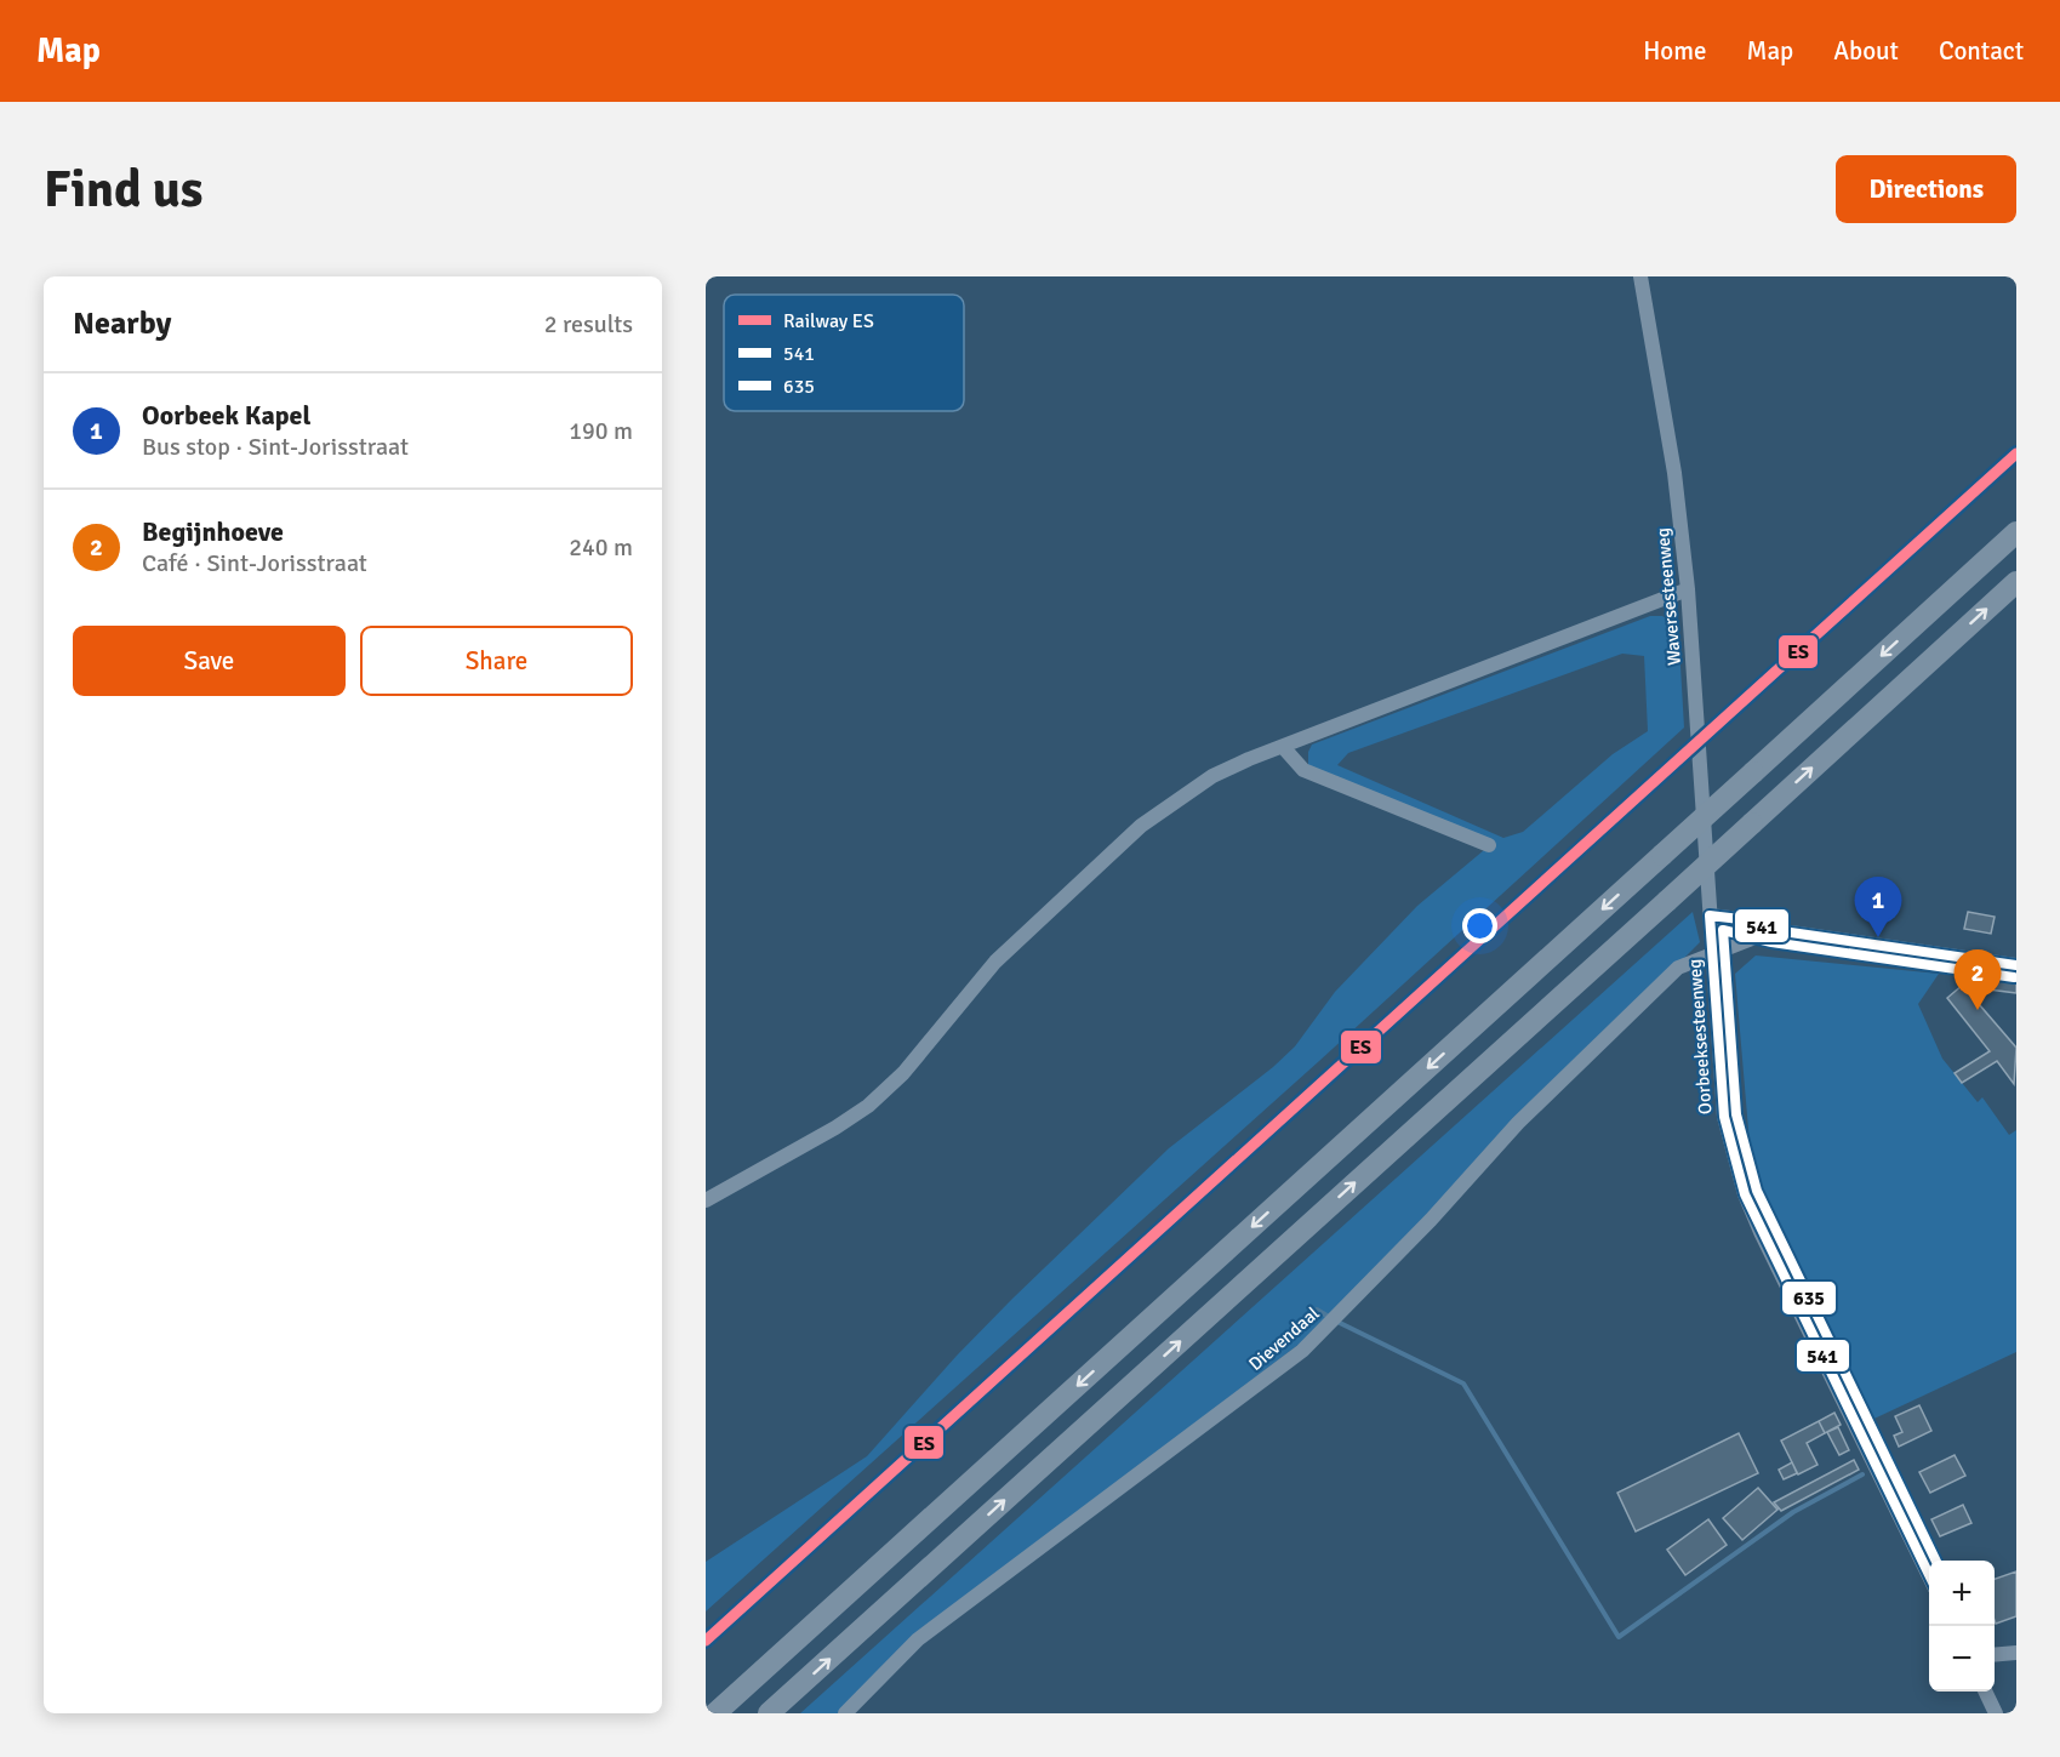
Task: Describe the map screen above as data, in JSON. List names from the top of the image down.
{
  "streets": {
    "street": ["Waversesteenweg", "Oorbeeksesteenweg", "Dievendaal"]
  },
  "crossings": [
    ["Waversesteenweg", "Oorbeeksesteenweg"],
    ["Oorbeeksesteenweg", "Dievendaal"]
  ],
  "lines": ["rail line ES", "transit line 541", "transit line 635"],
  "legend": ["Railway ES", "541", "635"],
  "page": {
    "header": "Map",
    "nav": [
      "Home",
      "Map",
      "About",
      "Contact"
    ],
    "buttons": [
      "Directions",
      ["Save", "Share"]
    ],
    "title": "Find us",
    "heading": ["Nearby", "2 results"],
    "list": [
      {
        "mark": "1",
        "name": "Oorbeek Kapel",
        "note": "Bus stop · Sint-Jorisstraat",
        "value": "190 m"
      },
      {
        "mark": "2",
        "name": "Begijnhoeve",
        "note": "Café · Sint-Jorisstraat",
        "value": "240 m"
      }
    ],
    "pins": ["1", "2"],
    "map_buttons": ["+", "−"]
  }
}
